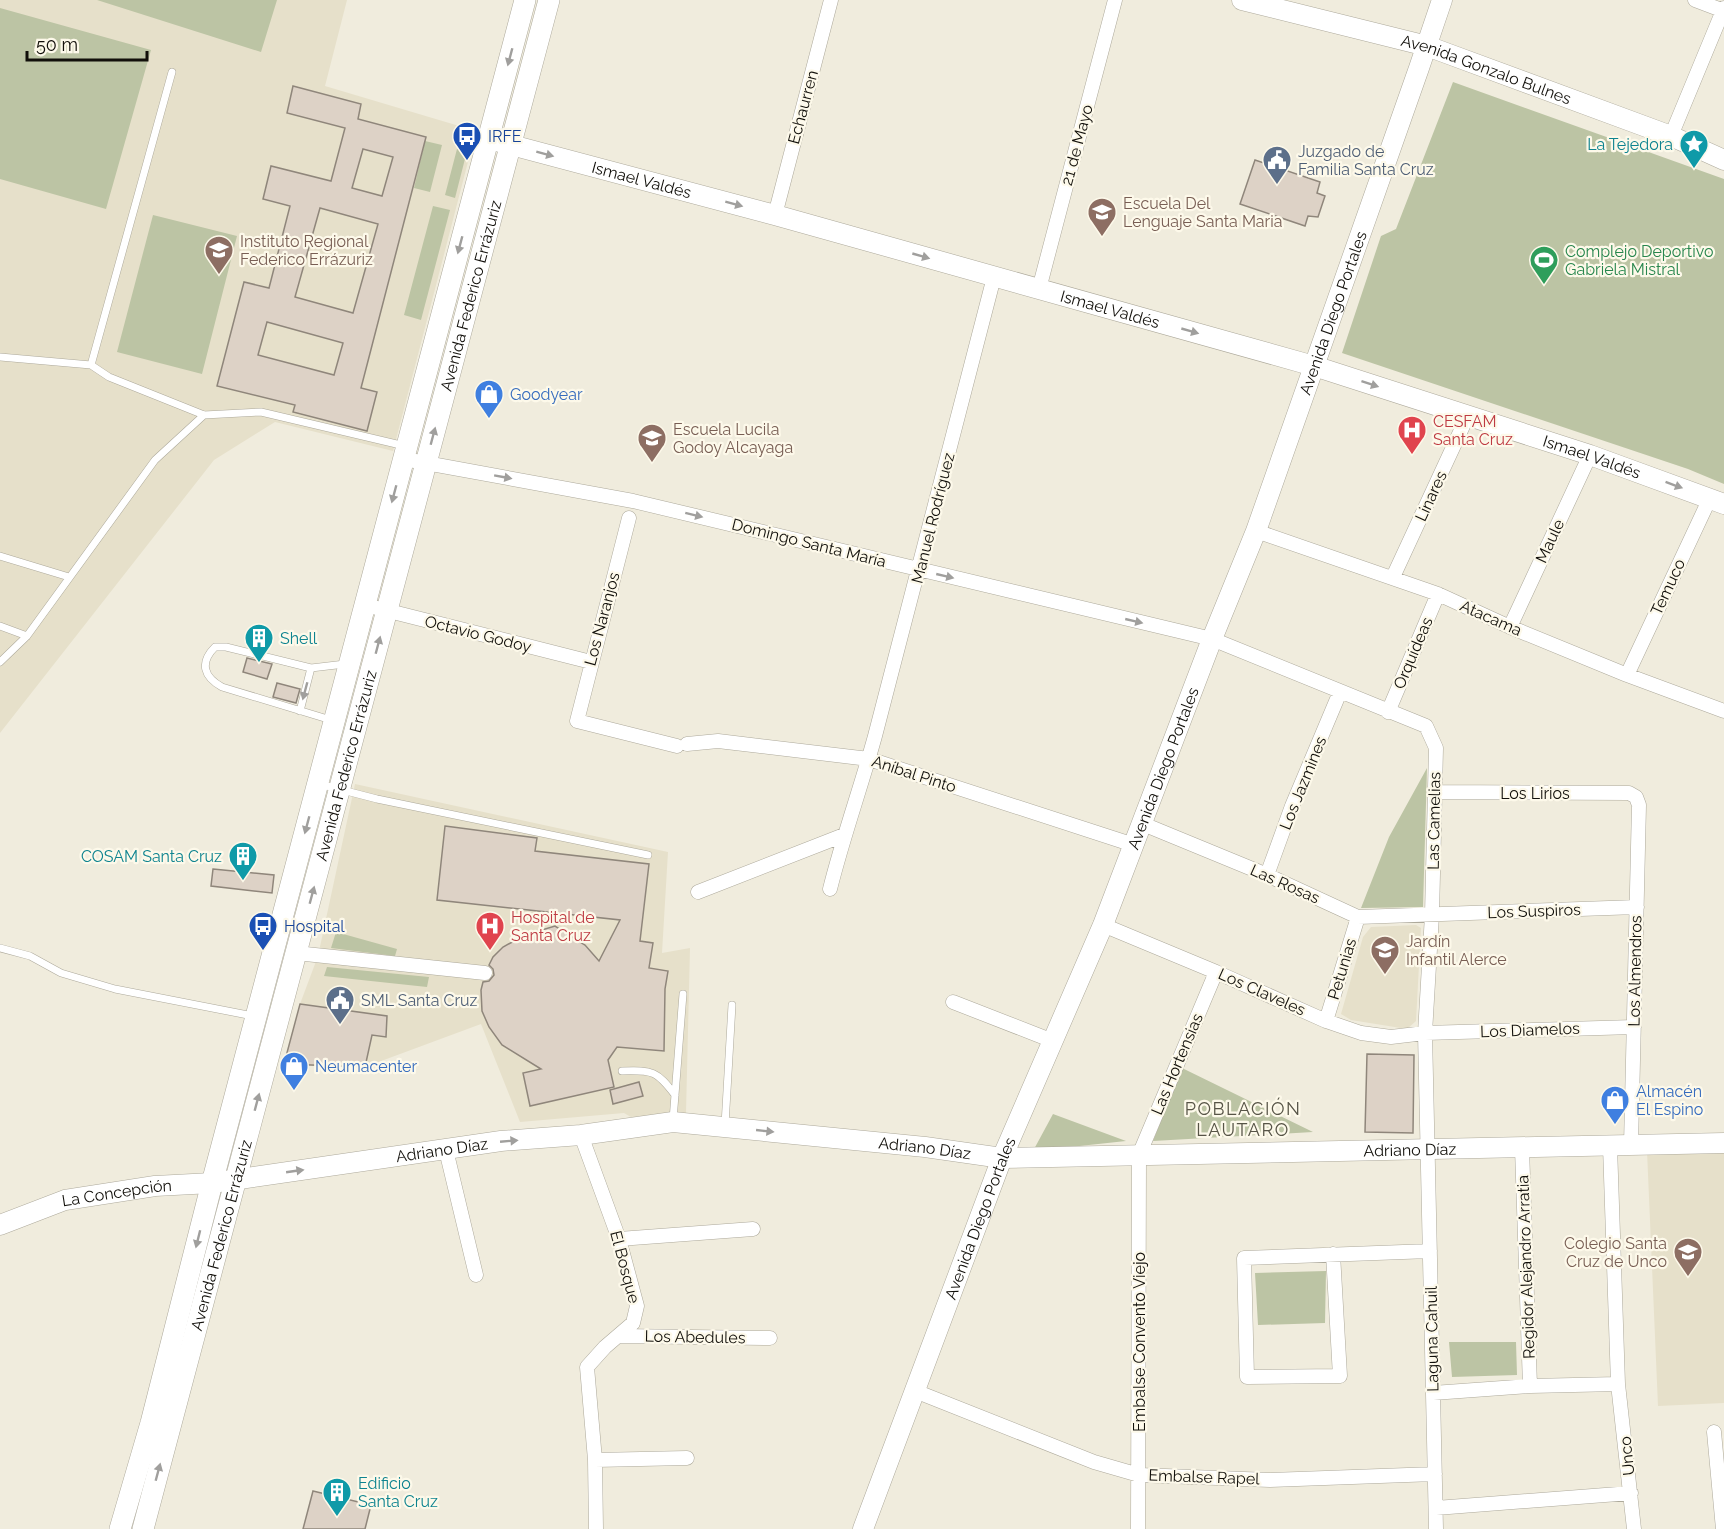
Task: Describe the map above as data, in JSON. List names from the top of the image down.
{
  "streets": {
    "main road": [
      "Avenida Gonzalo Bulnes",
      "Ismael Valdés",
      "Avenida Federico Errázuriz",
      "Avenida Diego Portales",
      "Adriano Díaz",
      "La Concepción"
    ],
    "street": [
      "Echaurren",
      "21 de Mayo",
      "Linares",
      "Manuel Rodríguez",
      "Maule",
      "Domingo Santa María",
      "Temuco",
      "Atacama",
      "Los Naranjos",
      "Octavio Godoy",
      "Orquídeas",
      "Aníbal Pinto",
      "Los Jazmines",
      "Los Lirios",
      "Las Camelias",
      "Las Rosas",
      "Los Suspiros",
      "Petunias",
      "Los Almendros",
      "Los Claveles",
      "Los Diamelos",
      "Las Hortensias",
      "El Bosque",
      "Regidor Alejandro Arratia",
      "Los Abedules",
      "Laguna Cahuil",
      "Embalse Convento Viejo",
      "Unco",
      "Embalse Rapel"
    ]
  },
  "crossings": [
    ["Avenida Gonzalo Bulnes", "Avenida Diego Portales"],
    ["Echaurren", "Ismael Valdés"],
    ["21 de Mayo", "Ismael Valdés"],
    ["Ismael Valdés", "Avenida Federico Errázuriz"],
    ["Ismael Valdés", "Avenida Diego Portales"],
    ["Ismael Valdés", "Linares"],
    ["Ismael Valdés", "Manuel Rodríguez"],
    ["Ismael Valdés", "Maule"],
    ["Ismael Valdés", "Temuco"],
    ["Avenida Federico Errázuriz", "Domingo Santa María"],
    ["Avenida Federico Errázuriz", "Octavio Godoy"],
    ["Avenida Federico Errázuriz", "Adriano Díaz"],
    ["Avenida Federico Errázuriz", "La Concepción"],
    ["Avenida Diego Portales", "Domingo Santa María"],
    ["Avenida Diego Portales", "Atacama"],
    ["Avenida Diego Portales", "Aníbal Pinto"],
    ["Avenida Diego Portales", "Las Camelias"],
    ["Avenida Diego Portales", "Las Rosas"],
    ["Avenida Diego Portales", "Los Claveles"],
    ["Avenida Diego Portales", "Adriano Díaz"],
    ["Avenida Diego Portales", "Embalse Rapel"],
    ["Linares", "Atacama"],
    ["Manuel Rodríguez", "Domingo Santa María"],
    ["Manuel Rodríguez", "Aníbal Pinto"],
    ["Maule", "Atacama"],
    ["Domingo Santa María", "Las Camelias"],
    ["Temuco", "Atacama"],
    ["Atacama", "Orquídeas"],
    ["Los Naranjos", "Octavio Godoy"],
    ["Los Naranjos", "Aníbal Pinto"],
    ["Orquídeas", "Las Camelias"],
    ["Los Jazmines", "Las Camelias"],
    ["Los Jazmines", "Las Rosas"],
    ["Los Lirios", "Las Camelias"],
    ["Los Lirios", "Los Almendros"],
    ["Las Camelias", "Las Rosas"],
    ["Las Camelias", "Los Suspiros"],
    ["Las Camelias", "Los Claveles"],
    ["Las Camelias", "Los Diamelos"],
    ["Las Camelias", "Adriano Díaz"],
    ["Las Camelias", "Laguna Cahuil"],
    ["Las Rosas", "Los Suspiros"],
    ["Las Rosas", "Petunias"],
    ["Los Suspiros", "Los Almendros"],
    ["Petunias", "Los Claveles"],
    ["Los Almendros", "Los Diamelos"],
    ["Los Almendros", "Adriano Díaz"],
    ["Los Claveles", "Los Diamelos"],
    ["Los Claveles", "Las Hortensias"],
    ["Las Hortensias", "Adriano Díaz"],
    ["Las Hortensias", "Embalse Convento Viejo"],
    ["Adriano Díaz", "La Concepción"],
    ["Adriano Díaz", "El Bosque"],
    ["Adriano Díaz", "Regidor Alejandro Arratia"],
    ["Adriano Díaz", "Laguna Cahuil"],
    ["Adriano Díaz", "Embalse Convento Viejo"],
    ["Adriano Díaz", "Unco"],
    ["El Bosque", "Los Abedules"],
    ["Laguna Cahuil", "Embalse Rapel"],
    ["Embalse Convento Viejo", "Embalse Rapel"]
  ],
  "one_way": ["Ismael Valdés", "Domingo Santa María", "Adriano Díaz"],
  "districts": ["POBLACIÓN LAUTARO"],
  "places": {
    "bus stop": ["IRFE", "Hospital"],
    "place": ["La Tejedora"],
    "public building": ["Juzgado de Familia Santa Cruz", "SML Santa Cruz"],
    "school or university": [
      "Escuela Del Lenguaje Santa Maria",
      "Instituto Regional Federico Errázuriz",
      "Escuela Lucila Godoy Alcayaga",
      "Jardín Infantil Alerce",
      "Colegio Santa Cruz de Unco"
    ],
    "sports": ["Complejo Deportivo Gabriela Mistral"],
    "shop": ["Goodyear", "Neumacenter", "Almacén El Espino"],
    "hospital": ["CESFAM Santa Cruz", "Hospital de Santa Cruz"],
    "building": ["Shell", "COSAM Santa Cruz", "Edificio Santa Cruz"]
  },
  "scale_bar": "50 m"
}
